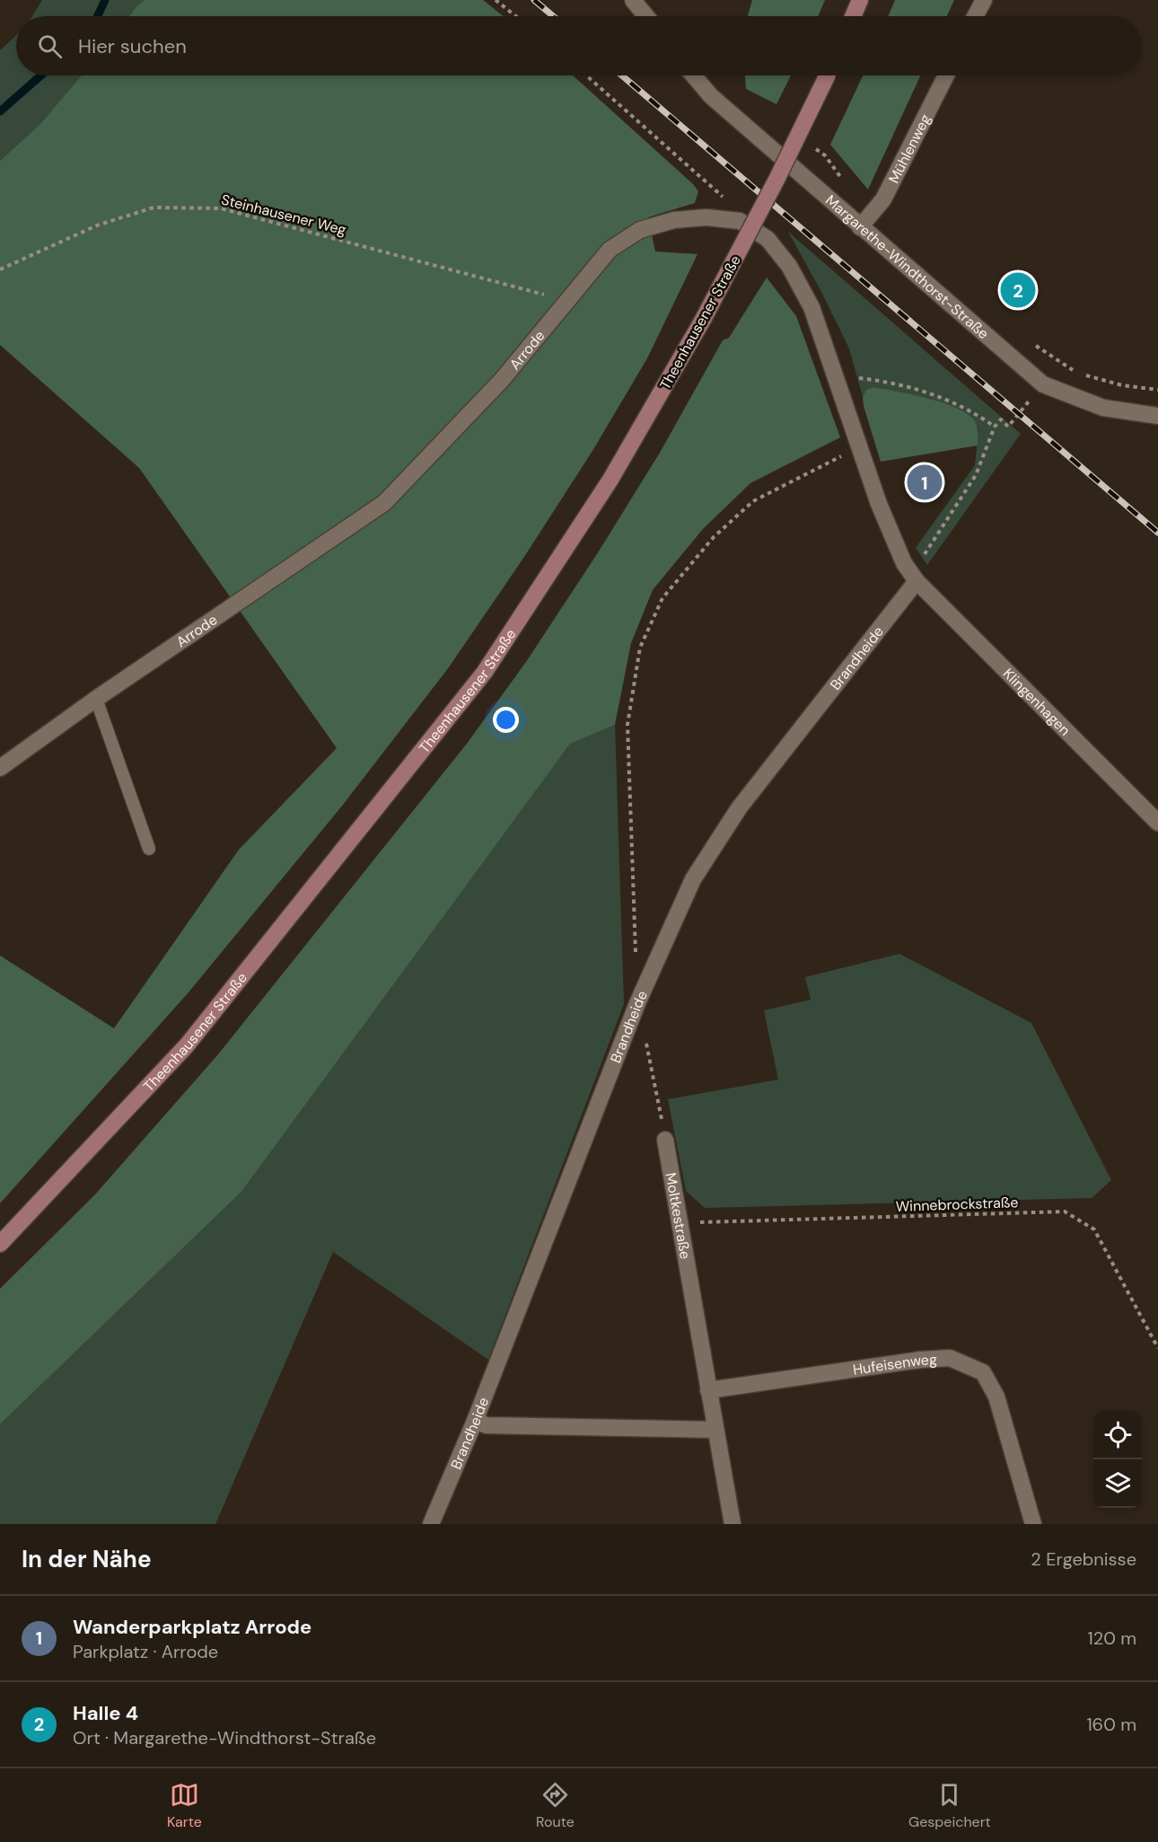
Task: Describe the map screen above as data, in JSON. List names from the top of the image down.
{
  "streets": {
    "main road": ["Theenhausener Straße"],
    "street": [
      "Mühlenweg",
      "Margarethe-Windthorst-Straße",
      "Arrode",
      "Brandheide",
      "Klingenhagen",
      "Moltkestraße",
      "Hufeisenweg"
    ],
    "path": ["Steinhausener Weg", "Winnebrockstraße"]
  },
  "crossings": [
    ["Mühlenweg", "Margarethe-Windthorst-Straße"],
    ["Steinhausener Weg", "Arrode"],
    ["Arrode", "Brandheide"],
    ["Arrode", "Klingenhagen"],
    ["Brandheide", "Klingenhagen"],
    ["Winnebrockstraße", "Moltkestraße"],
    ["Moltkestraße", "Hufeisenweg"]
  ],
  "page": {
    "search": "Hier suchen",
    "pins": ["2", "1"],
    "heading": ["In der Nähe", "2 Ergebnisse"],
    "list": [
      {
        "mark": "1",
        "name": "Wanderparkplatz Arrode",
        "note": "Parkplatz · Arrode",
        "value": "120 m"
      },
      {
        "mark": "2",
        "name": "Halle 4",
        "note": "Ort · Margarethe-Windthorst-Straße",
        "value": "160 m"
      }
    ],
    "nav": ["Karte", "Route", "Gespeichert"]
  }
}
